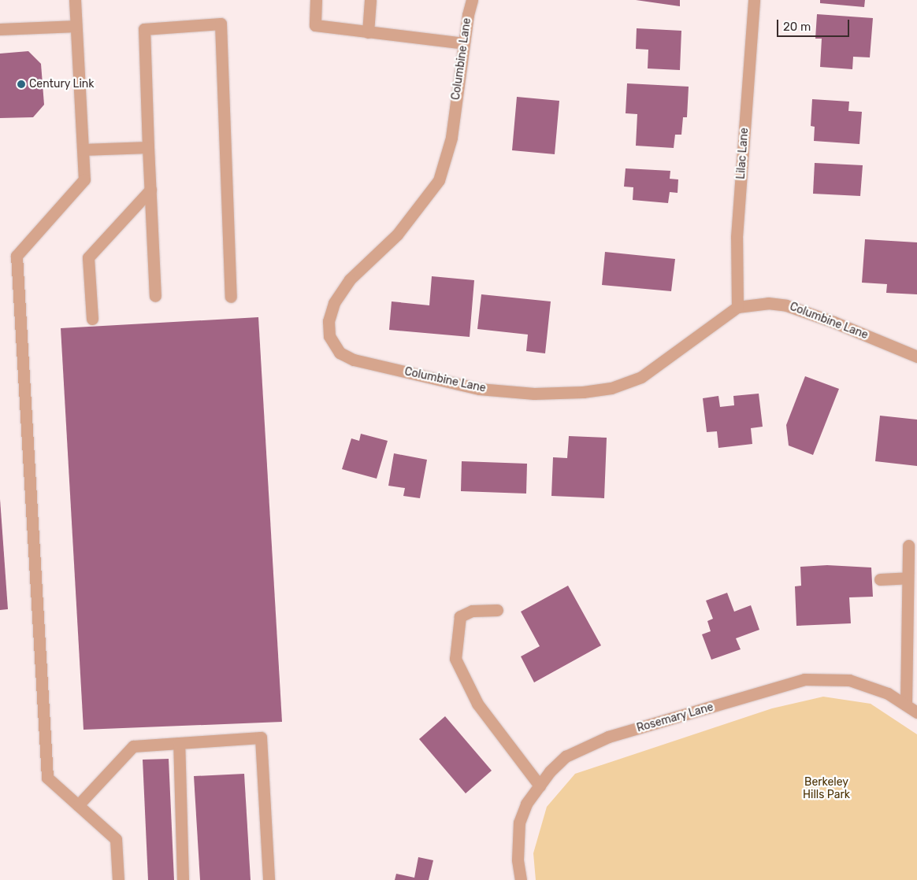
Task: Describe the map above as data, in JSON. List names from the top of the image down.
{
  "streets": {
    "street": ["Columbine Lane", "Lilac Lane", "Rosemary Lane"]
  },
  "crossings": [
    ["Columbine Lane", "Lilac Lane"]
  ],
  "parks": ["Berkeley Hills Park"],
  "places": ["Century Link"],
  "scale_bar": "20 m"
}
